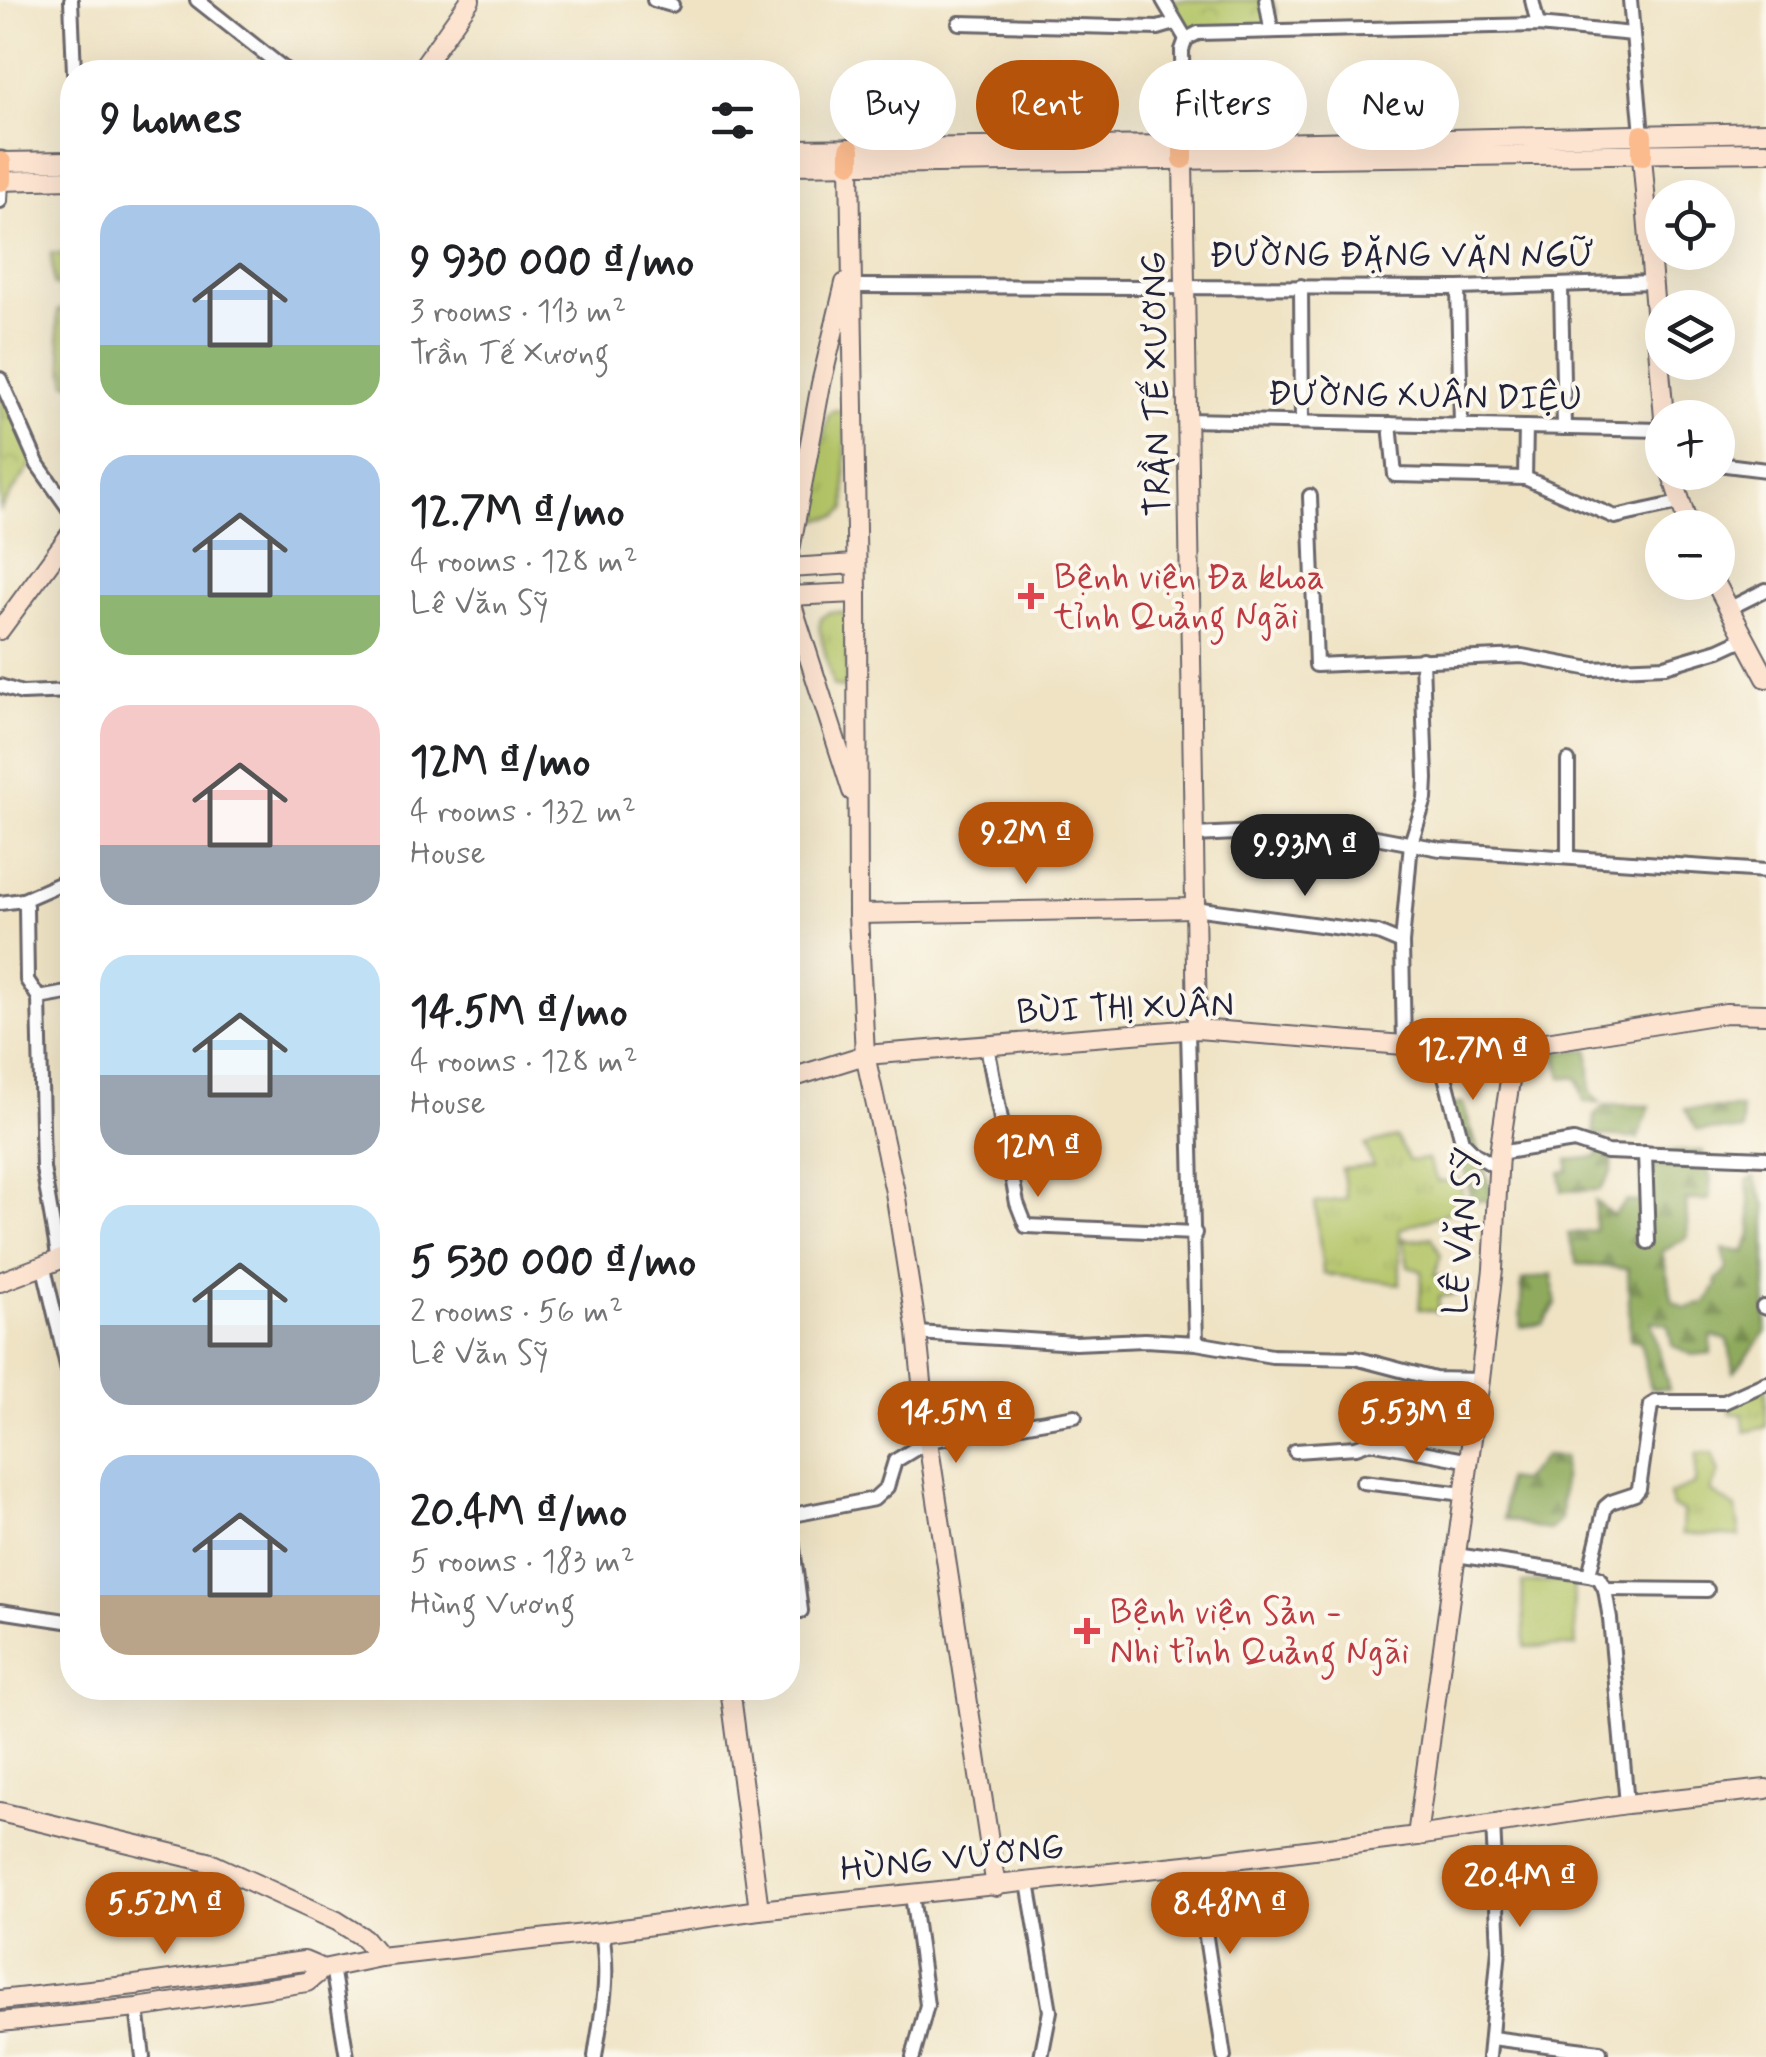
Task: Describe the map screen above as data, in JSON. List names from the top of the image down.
{
  "streets": {
    "street": [
      "ĐƯỜNG ĐẶNG VĂN NGỮ",
      "TRẦN TẾ XƯƠNG",
      "ĐƯỜNG XUÂN DIỆU",
      "BÙI THỊ XUÂN",
      "LÊ VĂN SỸ",
      "HÙNG VƯƠNG"
    ]
  },
  "crossings": [
    ["ĐƯỜNG ĐẶNG VĂN NGỮ", "TRẦN TẾ XƯƠNG"],
    ["TRẦN TẾ XƯƠNG", "ĐƯỜNG XUÂN DIỆU"],
    ["TRẦN TẾ XƯƠNG", "BÙI THỊ XUÂN"],
    ["BÙI THỊ XUÂN", "LÊ VĂN SỸ"],
    ["LÊ VĂN SỸ", "HÙNG VƯƠNG"]
  ],
  "places": {
    "health": ["Bệnh viện Đa khoa tỉnh Quảng Ngãi", "Bệnh viện Sản - Nhi tỉnh Quảng Ngãi"]
  },
  "page": {
    "chip": [
      "Buy",
      "Rent",
      "Filters",
      "New"
    ],
    "heading": "9 homes",
    "map_buttons": ["+", "−"],
    "list": [
      {
        "name": "9 930 000 ₫/mo",
        "note": "3 rooms · 113 m² · Trần Tế Xương"
      },
      {
        "name": "12.7M ₫/mo",
        "note": "4 rooms · 128 m² · Lê Văn Sỹ"
      },
      {
        "name": "12M ₫/mo",
        "note": "4 rooms · 132 m² · House"
      },
      {
        "name": "14.5M ₫/mo",
        "note": "4 rooms · 128 m² · House"
      },
      {
        "name": "5 530 000 ₫/mo",
        "note": "2 rooms · 56 m² · Lê Văn Sỹ"
      },
      {
        "name": "20.4M ₫/mo",
        "note": "5 rooms · 183 m² · Hùng Vương"
      }
    ],
    "price": [
      "9.2M ₫",
      "9.93M ₫",
      "12.7M ₫",
      "12M ₫",
      "14.5M ₫",
      "5.53M ₫",
      "20.4M ₫",
      "5.52M ₫",
      "8.48M ₫"
    ]
  }
}
